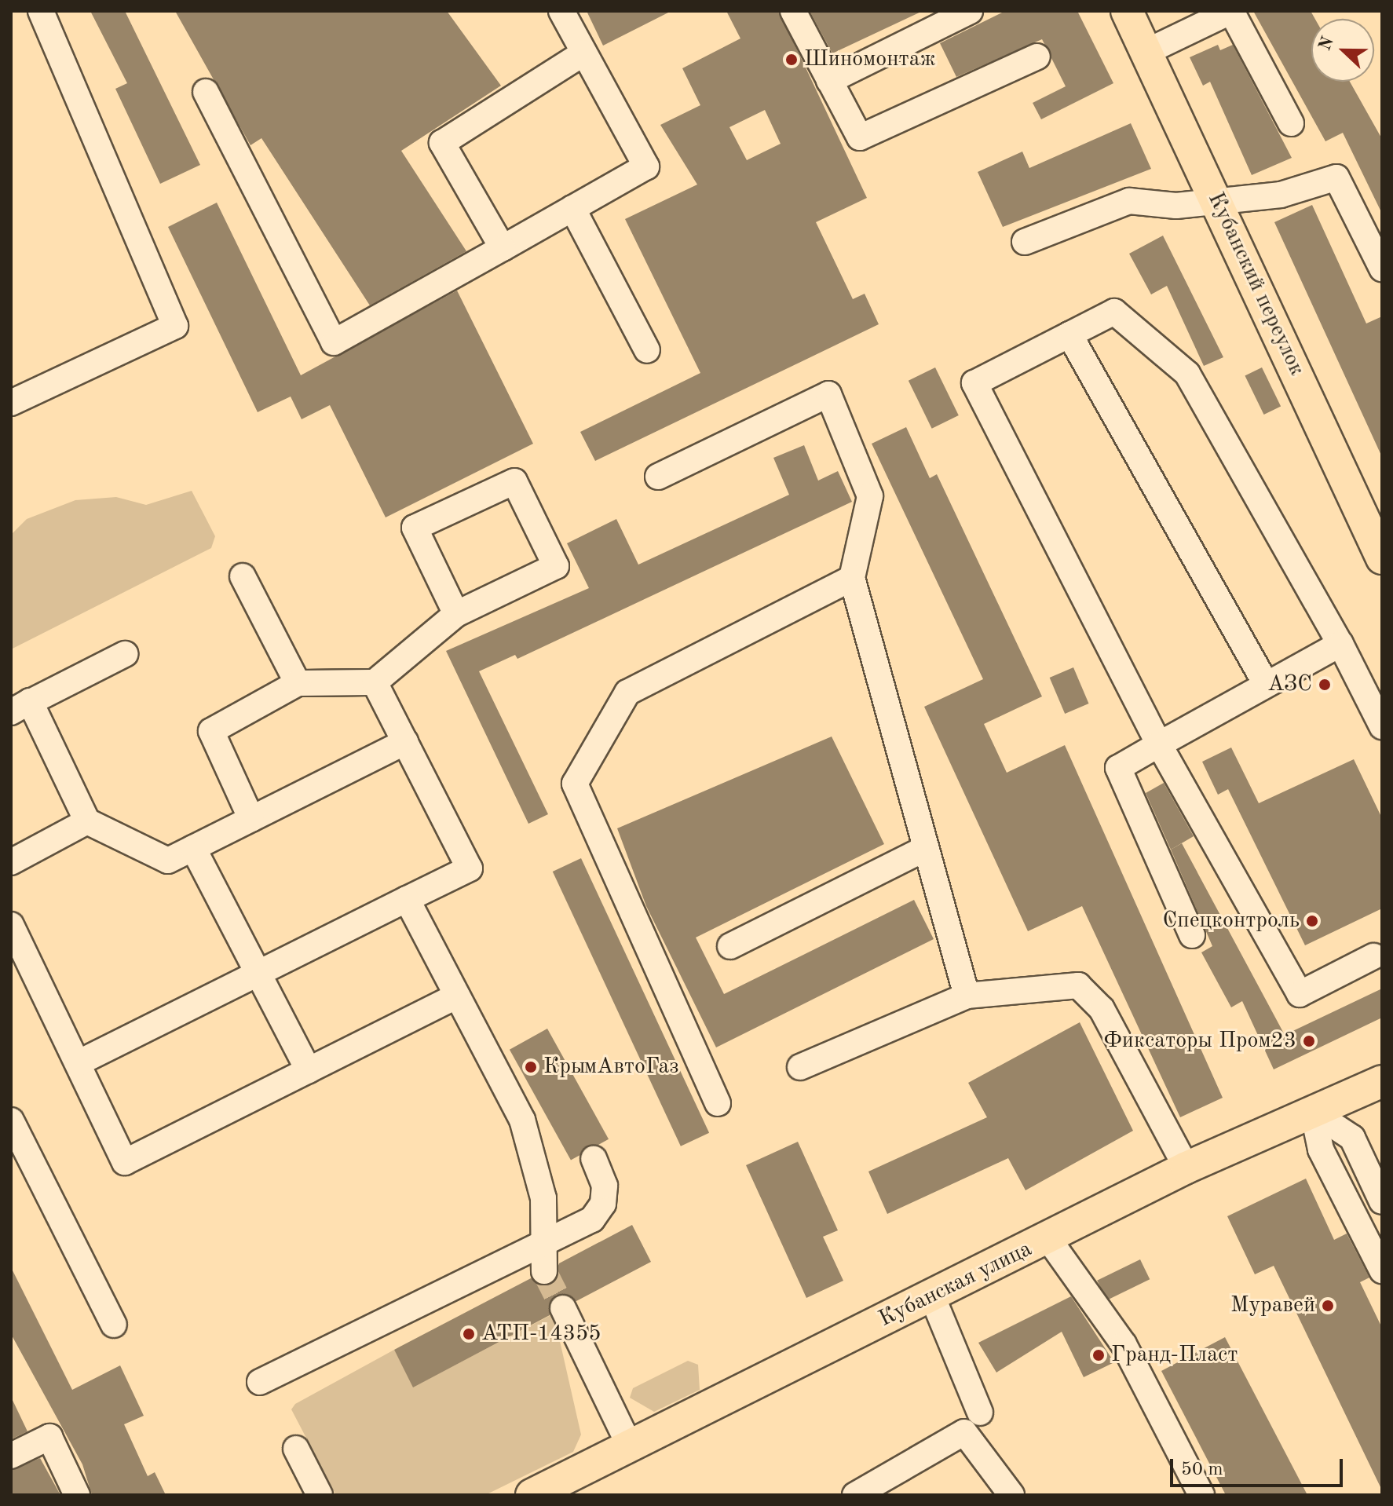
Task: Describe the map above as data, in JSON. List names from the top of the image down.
{
  "streets": {
    "main road": ["Кубанский переулок", "Кубанская улица"]
  },
  "places": [
    "Шиномонтаж",
    "АЗС",
    "Спецконтроль",
    "Фиксаторы Пром23",
    "КрымАвтоГаз",
    "Муравей",
    "АТП-14355",
    "Гранд-Пласт"
  ],
  "scale_bar": "50 m",
  "north": "left"
}
